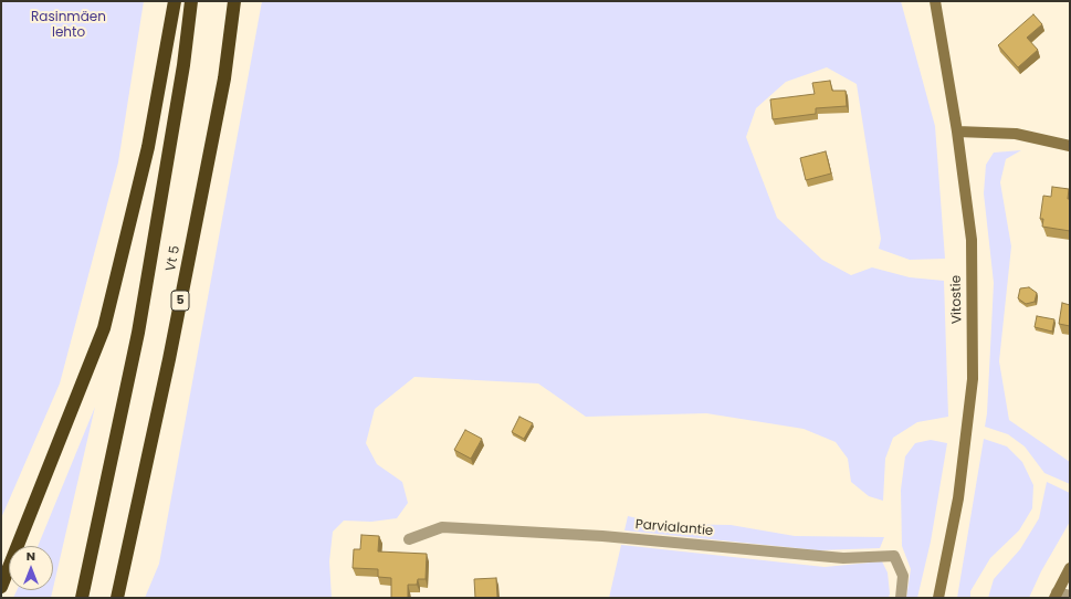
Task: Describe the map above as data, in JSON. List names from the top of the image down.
{
  "streets": {
    "highway": ["Vt 5", "5"],
    "main road": ["Vitostie"],
    "street": ["Parvialantie"]
  },
  "parks": ["Rasinmäen lehto"],
  "north": "top"
}
